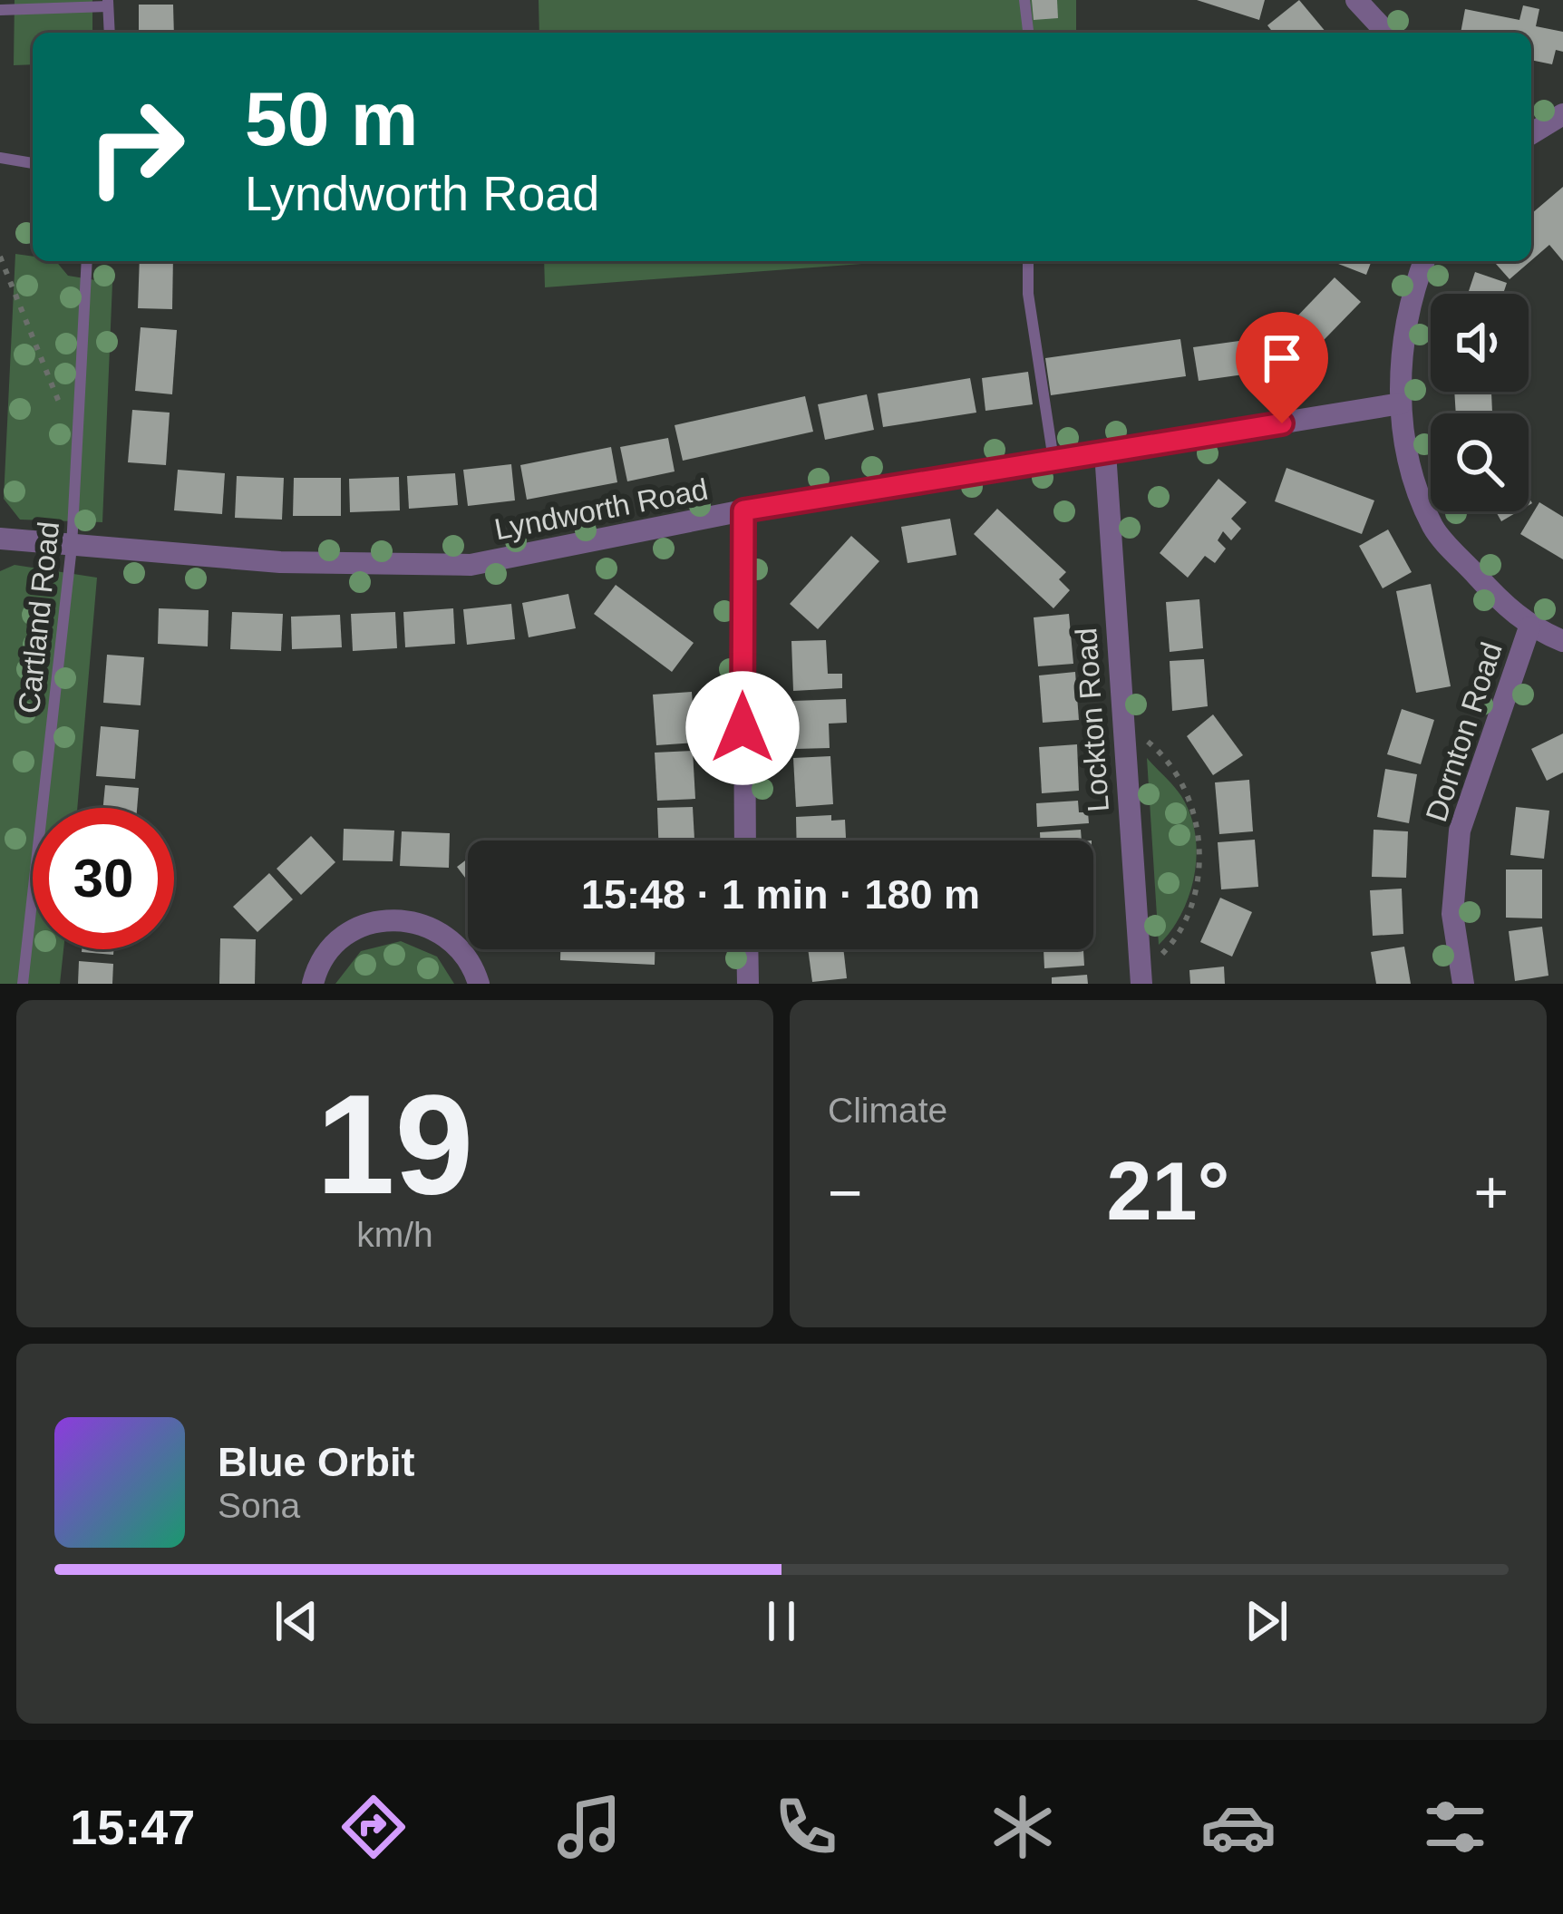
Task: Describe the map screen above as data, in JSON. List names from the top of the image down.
{
  "streets": {
    "street": ["Lyndworth Road", "Lockton Road", "Dornton Road"],
    "lane": ["Cartland Road"]
  },
  "crossings": [
    ["Lyndworth Road", "Cartland Road"],
    ["Lyndworth Road", "Lockton Road"]
  ],
  "page": {
    "turn": ["50 m", "Lyndworth Road"],
    "limit": "30",
    "trip": "15:48 · 1 min · 180 m",
    "tile": [
      ["19", "km/h"],
      "Climate"
    ],
    "heat": ["−", "21°", "+"],
    "song": ["Blue Orbit", "Sona"],
    "tabs": "15:47"
  }
}
